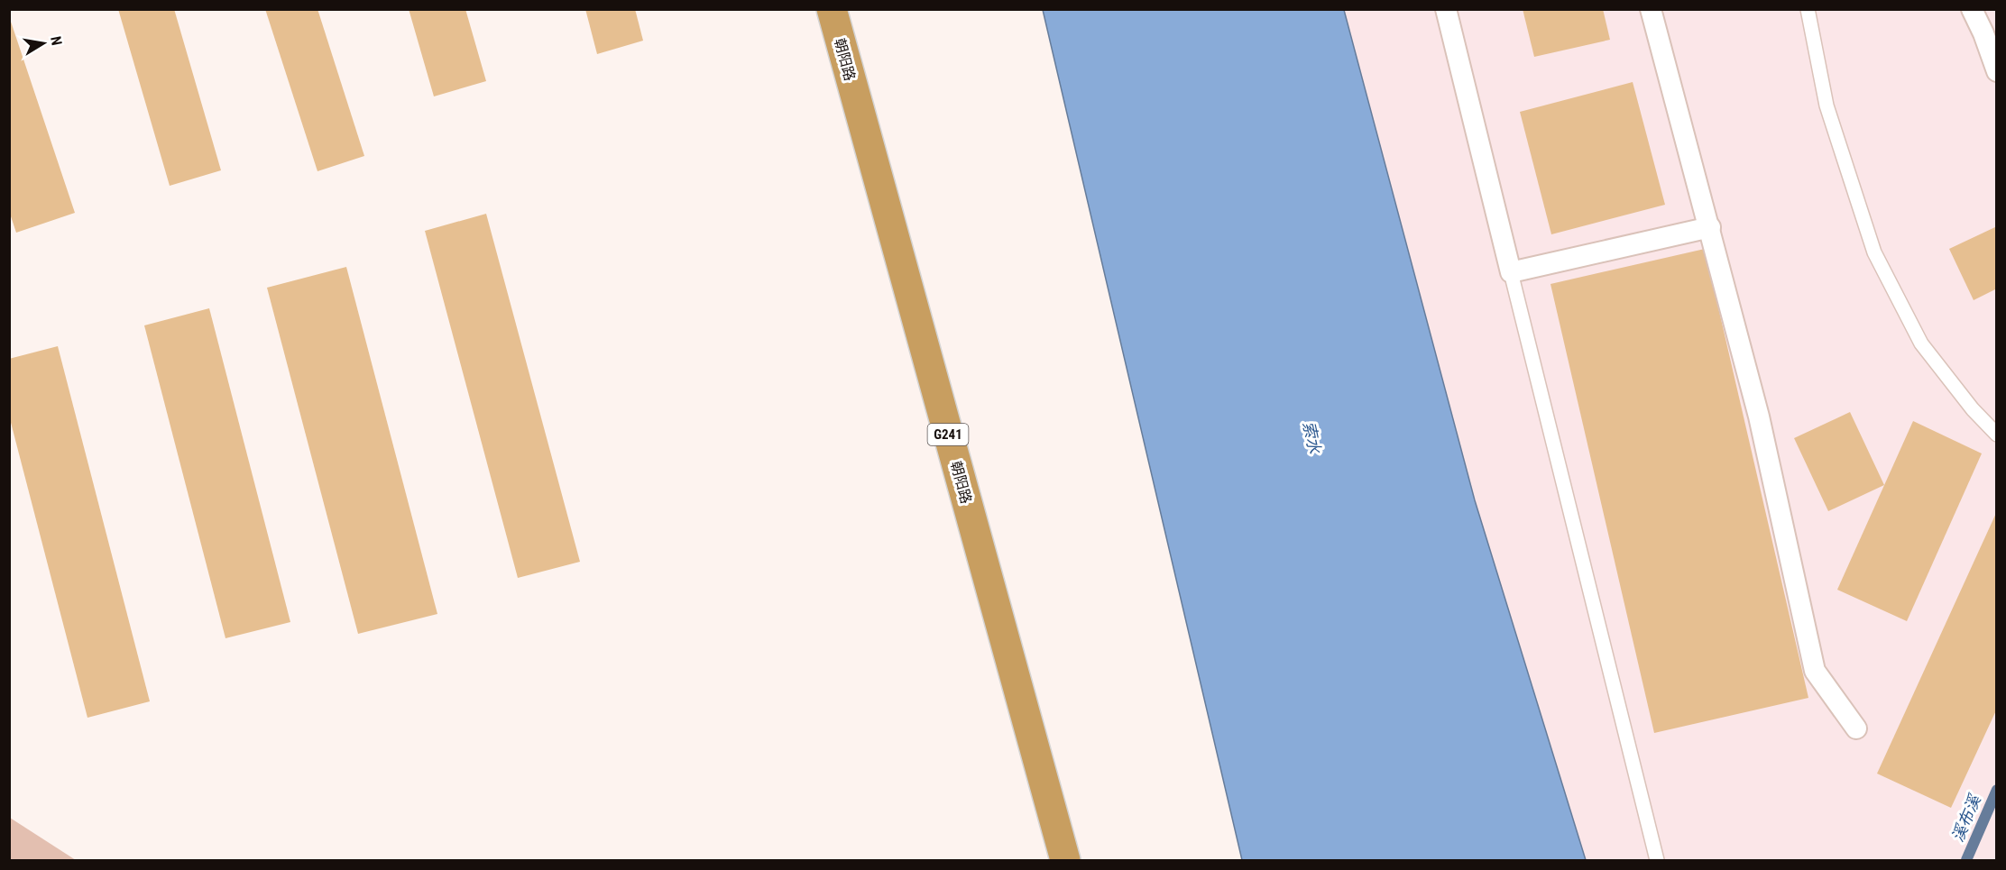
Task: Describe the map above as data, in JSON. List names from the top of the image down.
{
  "streets": {
    "highway": ["朝阳路", "G241"]
  },
  "water": ["索水", "溪布溪"],
  "north": "right"
}
